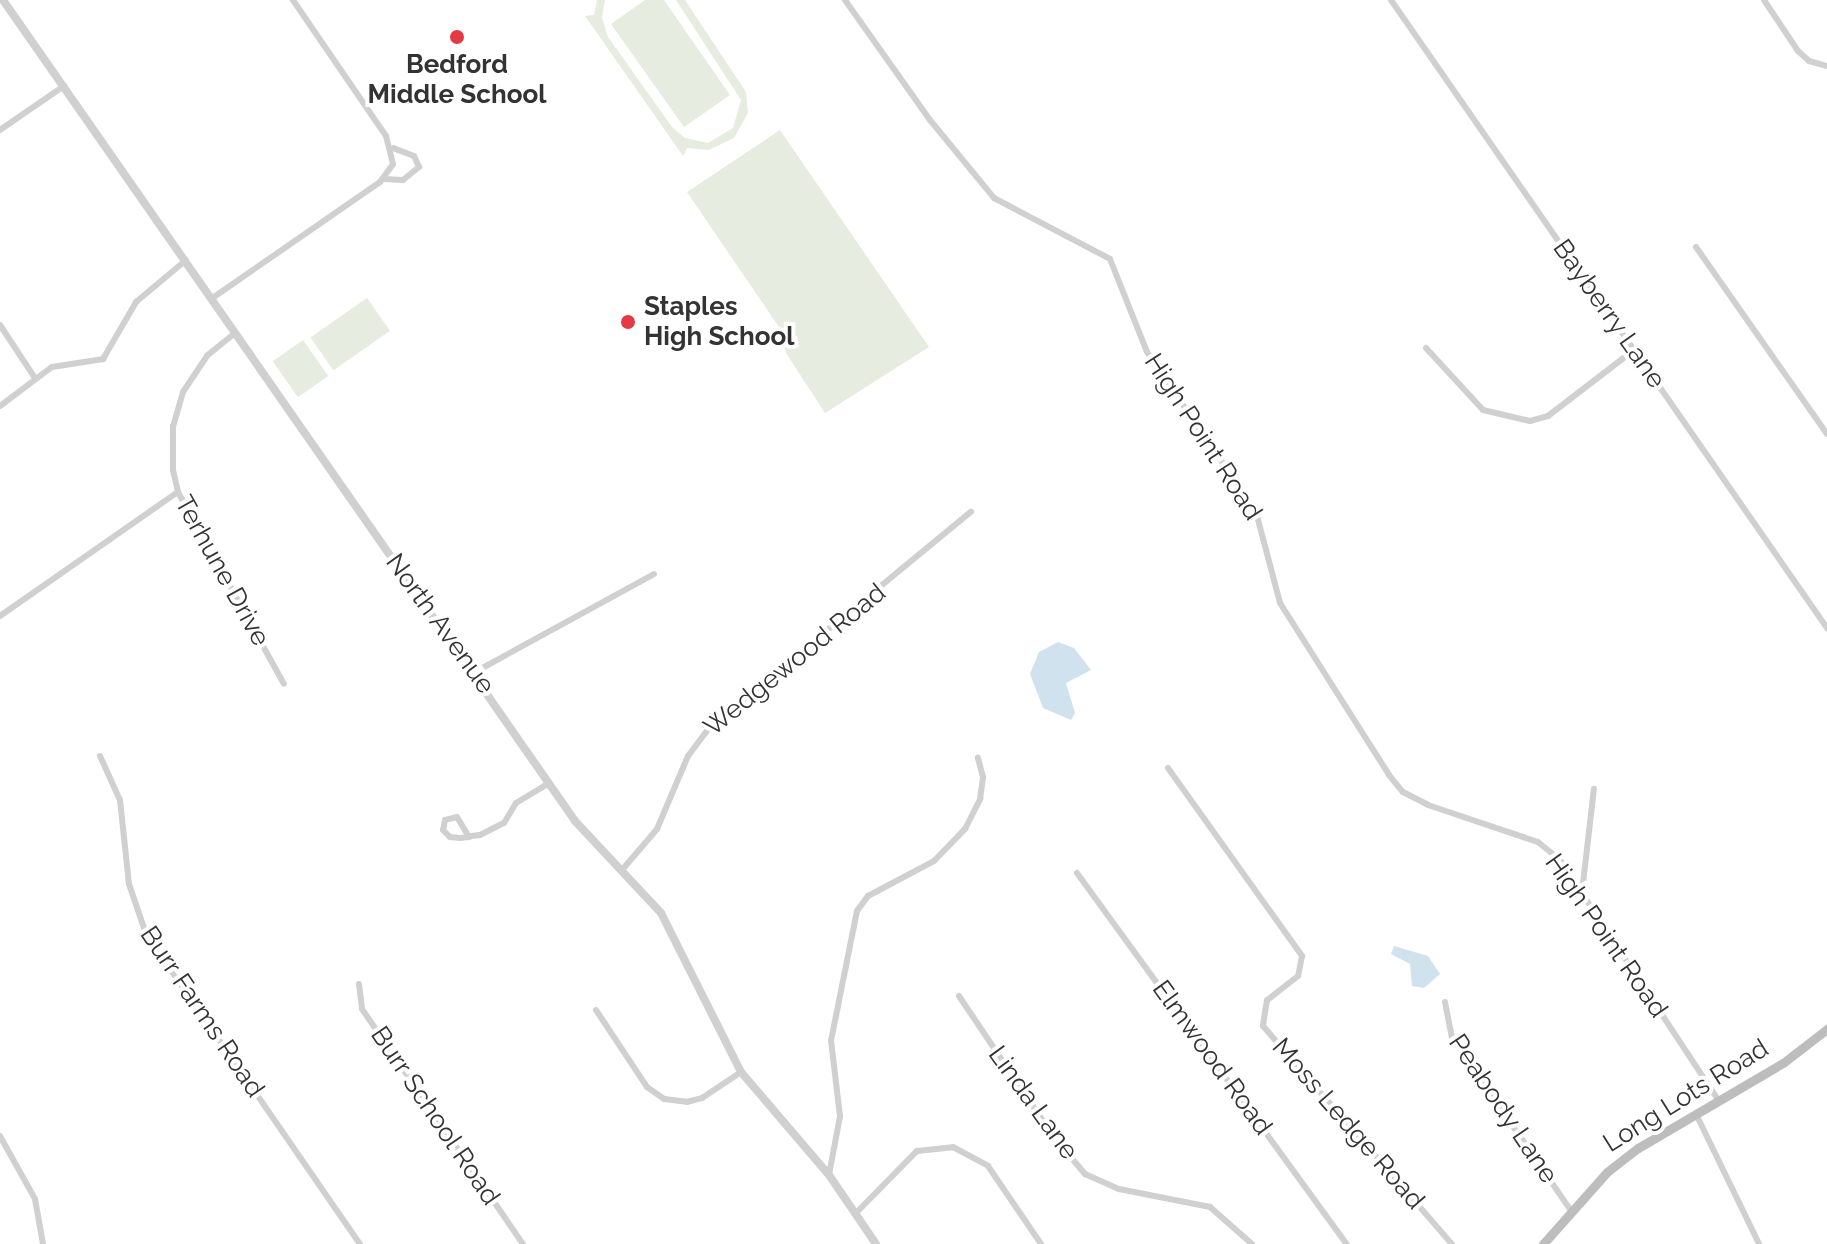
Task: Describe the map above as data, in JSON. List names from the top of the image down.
{
  "streets": {
    "main road": ["Long Lots Road"],
    "street": [
      "Bayberry Lane",
      "High Point Road",
      "Terhune Drive",
      "North Avenue",
      "Wedgewood Road",
      "Burr Farms Road",
      "Elmwood Road",
      "Linda Lane",
      "Peabody Lane",
      "Burr School Road",
      "Moss Ledge Road"
    ]
  },
  "crossings": [
    ["High Point Road", "Long Lots Road"],
    ["Terhune Drive", "North Avenue"],
    ["North Avenue", "Wedgewood Road"],
    ["Long Lots Road", "Peabody Lane"]
  ],
  "places": ["Bedford Middle School", "Staples High School"]
}
